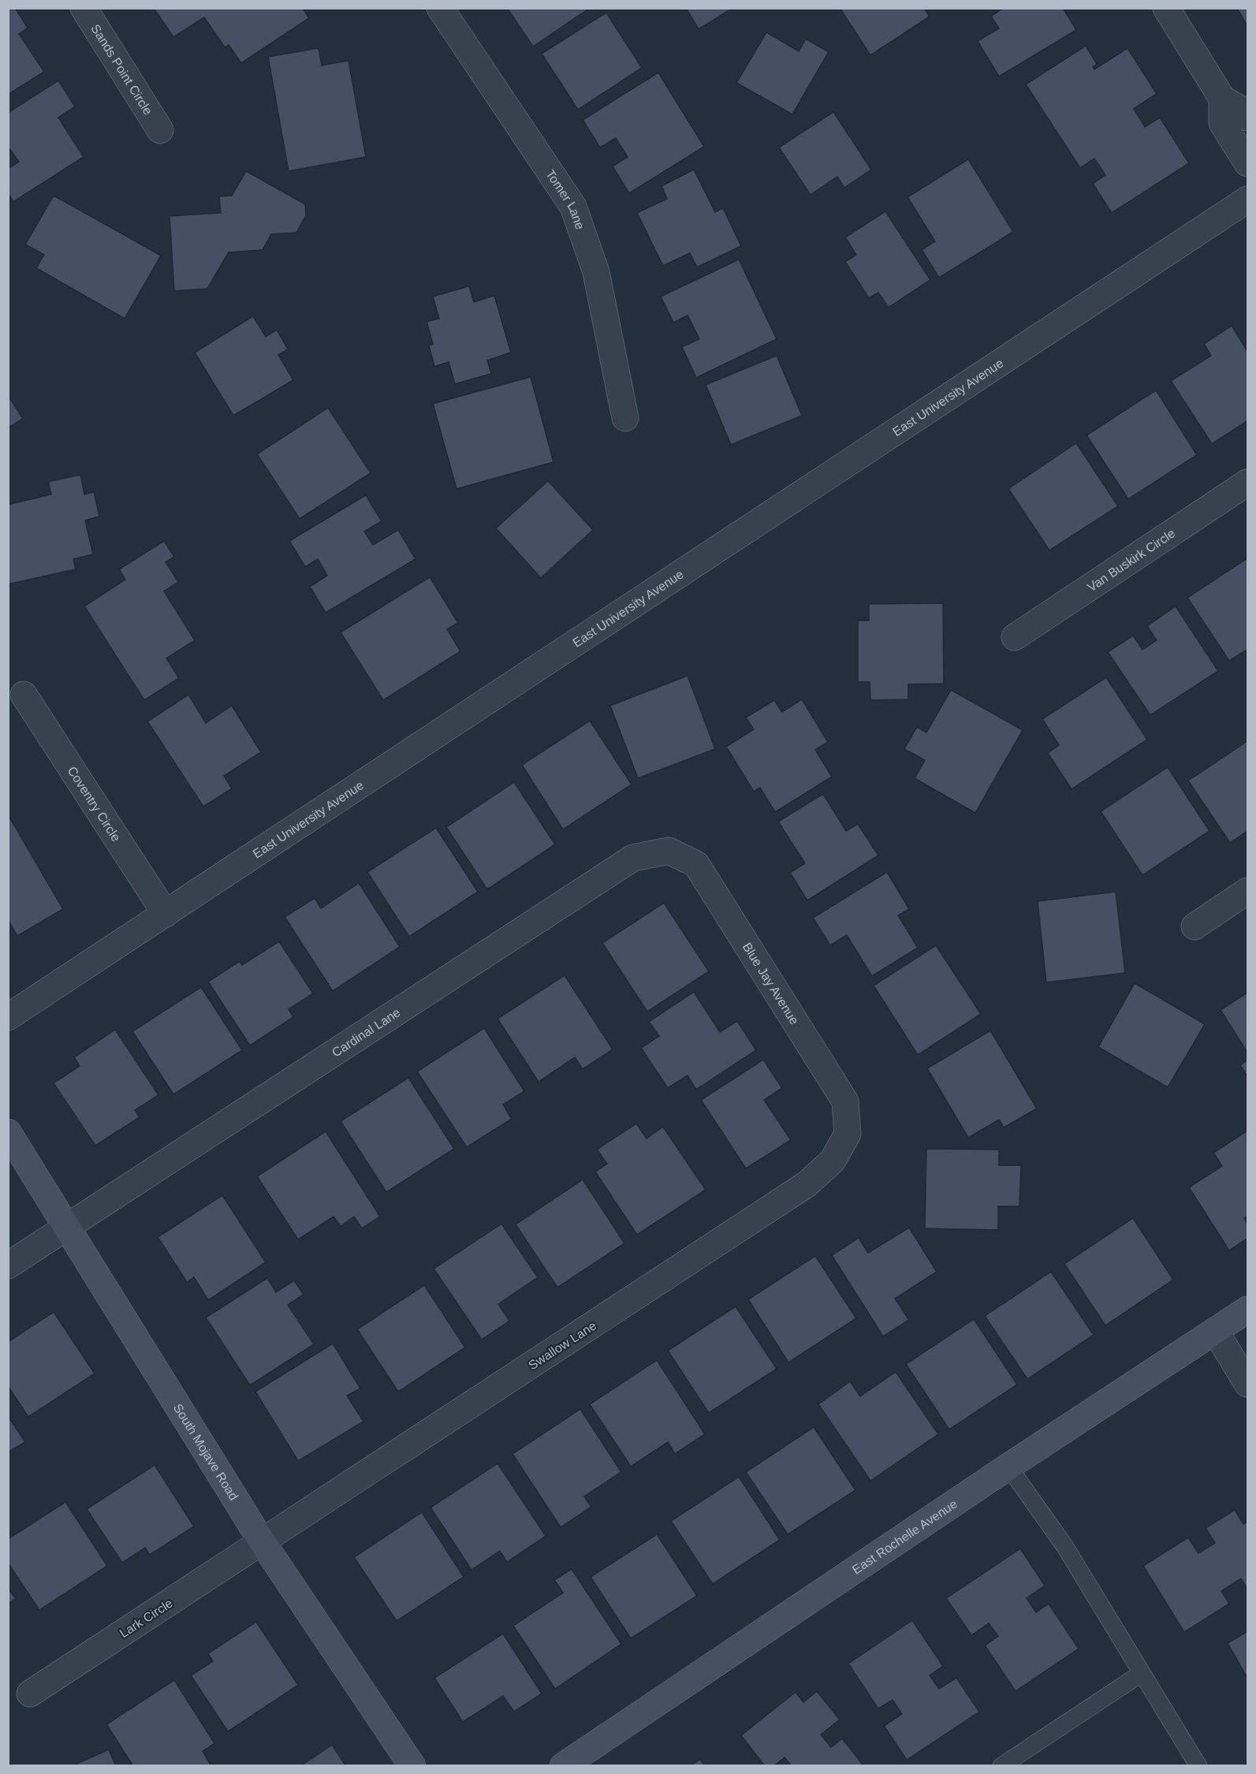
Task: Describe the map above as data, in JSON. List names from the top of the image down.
{
  "streets": {
    "street": [
      "Sands Point Circle",
      "Tomer Lane",
      "East University Avenue",
      "Van Buskirk Circle",
      "Coventry Circle",
      "Blue Jay Avenue",
      "Cardinal Lane",
      "Swallow Lane",
      "South Mojave Road",
      "East Rochelle Avenue",
      "Lark Circle"
    ]
  },
  "crossings": [
    ["East University Avenue", "Coventry Circle"],
    ["Blue Jay Avenue", "Cardinal Lane"],
    ["Blue Jay Avenue", "Swallow Lane"],
    ["Cardinal Lane", "South Mojave Road"],
    ["Swallow Lane", "South Mojave Road"],
    ["Swallow Lane", "Lark Circle"],
    ["South Mojave Road", "Lark Circle"]
  ]
}
